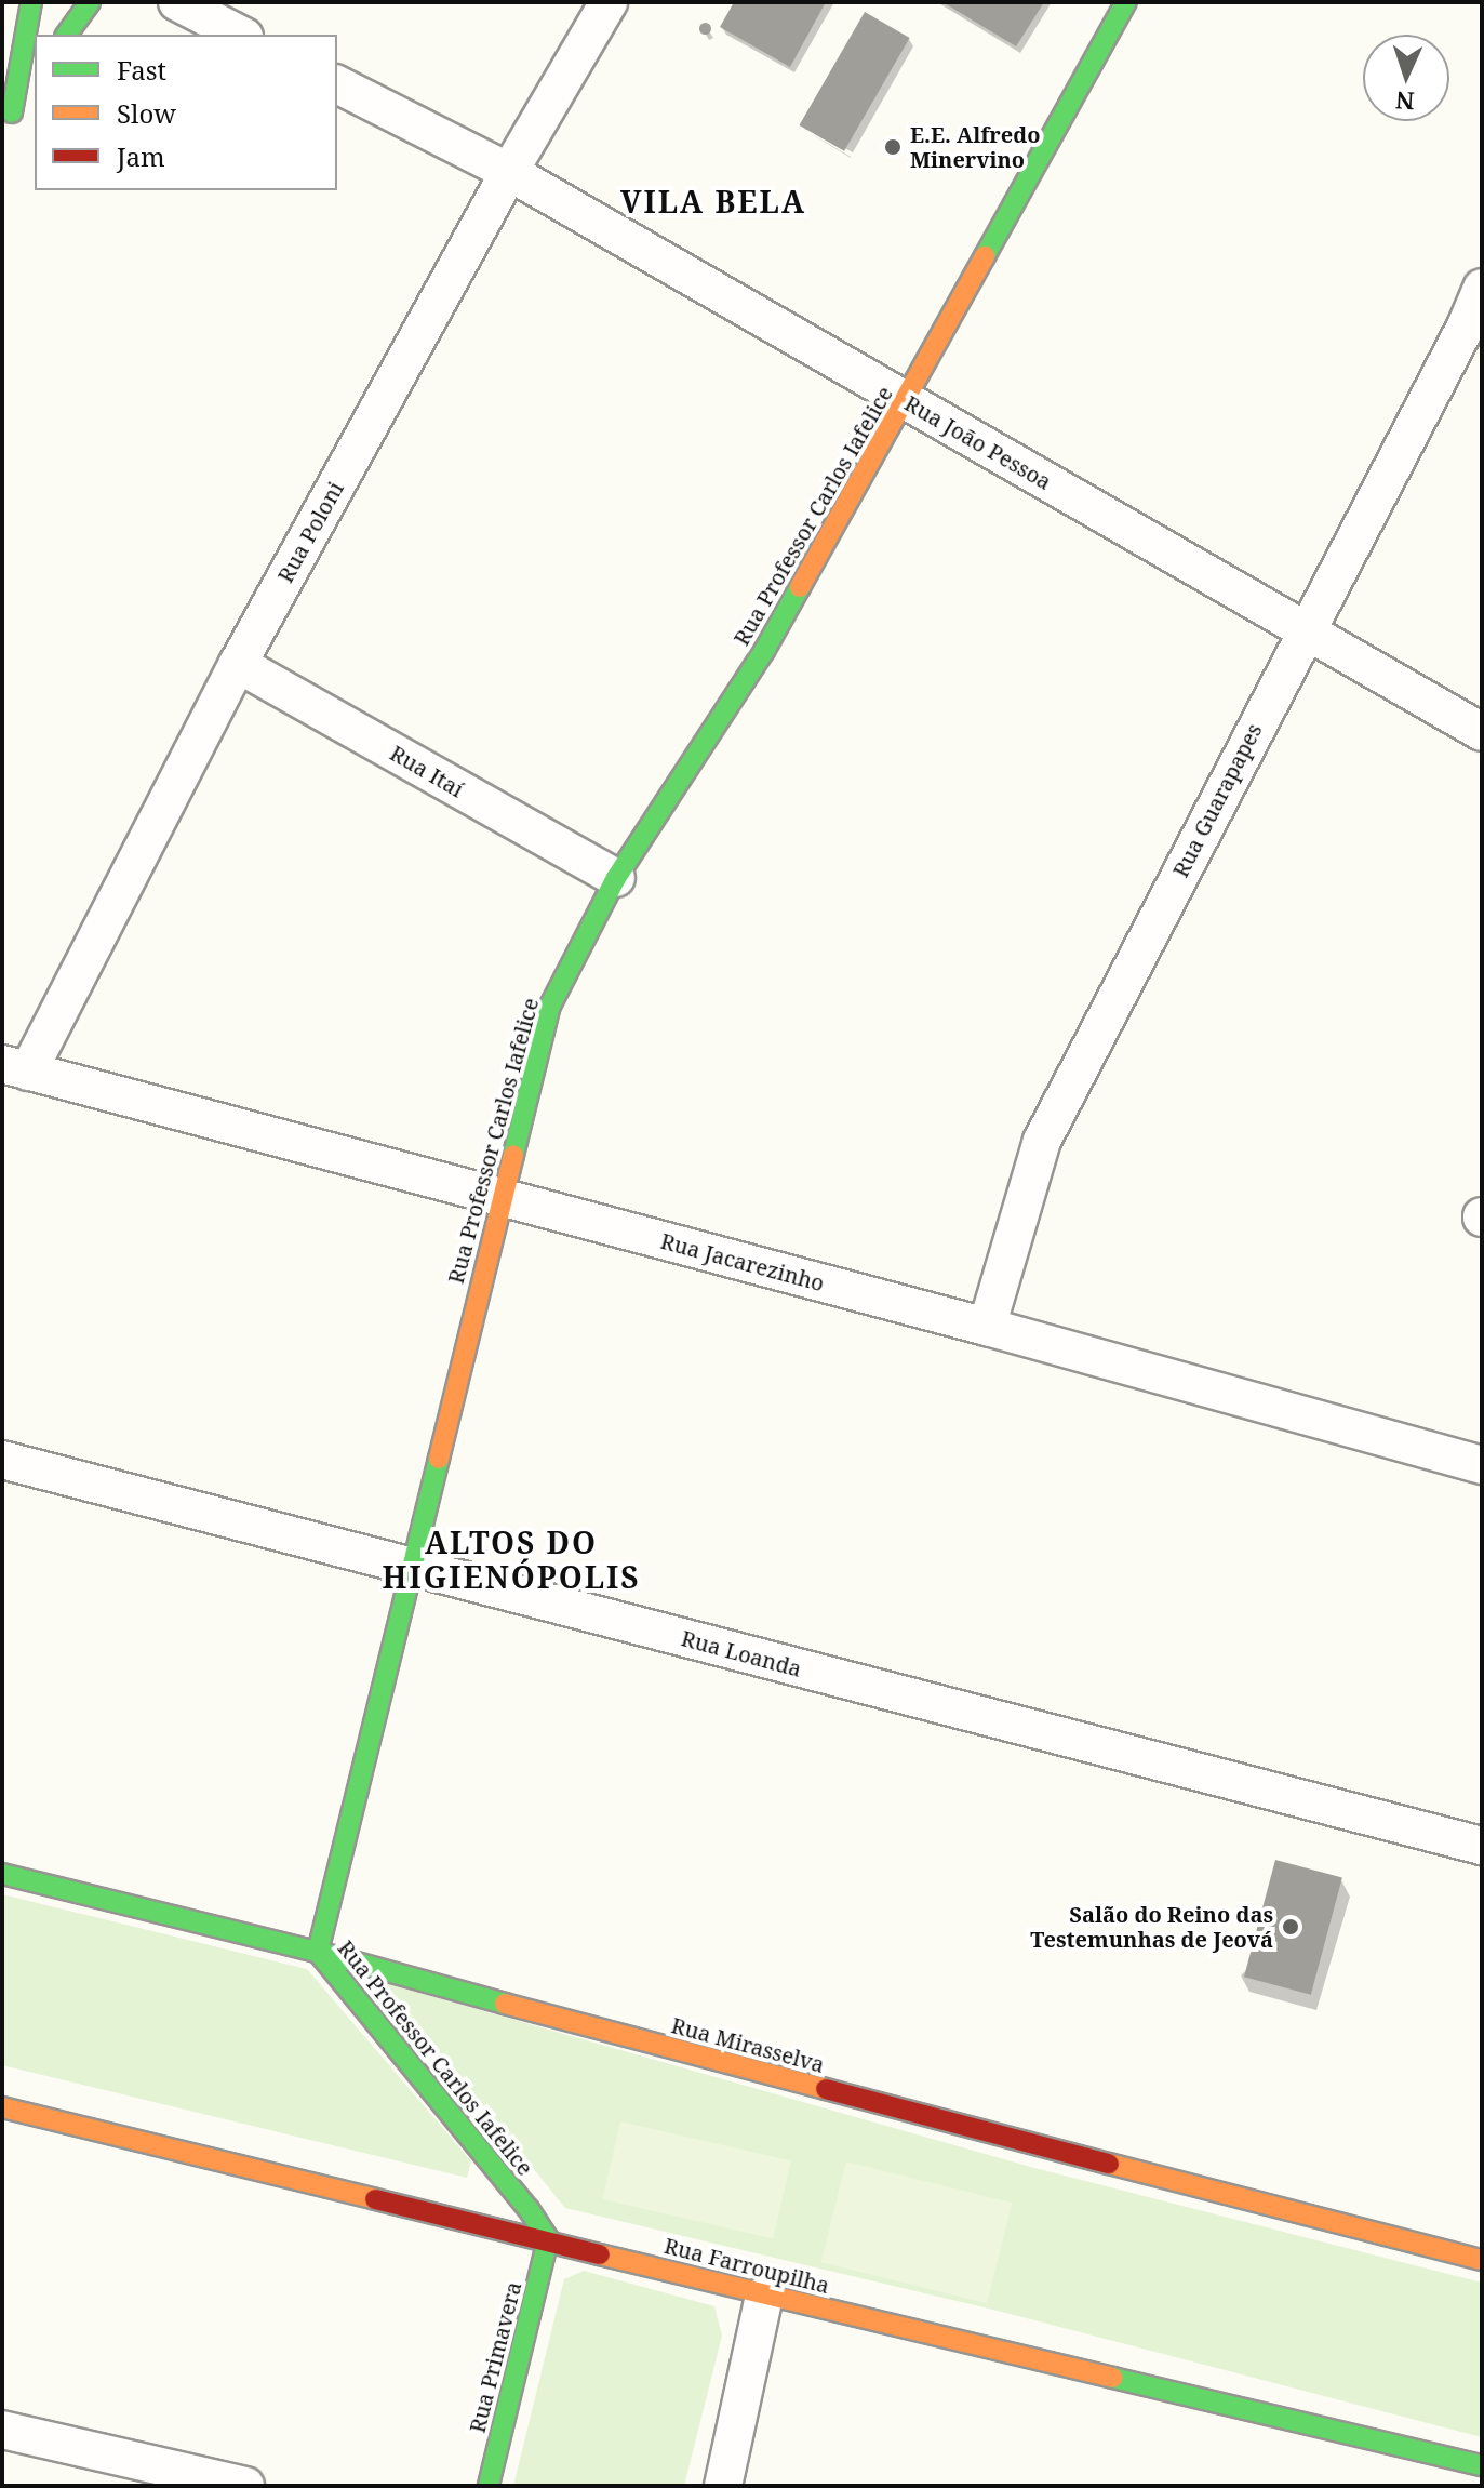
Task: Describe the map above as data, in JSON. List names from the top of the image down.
{
  "streets": {
    "main road": [
      "Rua Professor Carlos Iafelice",
      "Rua Mirasselva",
      "Rua Farroupilha",
      "Rua Primavera"
    ],
    "street": [
      "Rua João Pessoa",
      "Rua Poloni",
      "Rua Itaí",
      "Rua Guarapapes",
      "Rua Jacarezinho",
      "Rua Loanda"
    ]
  },
  "crossings": [
    ["Rua João Pessoa", "Rua Professor Carlos Iafelice"],
    ["Rua João Pessoa", "Rua Poloni"],
    ["Rua João Pessoa", "Rua Guarapapes"],
    ["Rua Professor Carlos Iafelice", "Rua Itaí"],
    ["Rua Professor Carlos Iafelice", "Rua Jacarezinho"],
    ["Rua Professor Carlos Iafelice", "Rua Loanda"],
    ["Rua Professor Carlos Iafelice", "Rua Mirasselva"],
    ["Rua Professor Carlos Iafelice", "Rua Farroupilha"],
    ["Rua Professor Carlos Iafelice", "Rua Primavera"],
    ["Rua Poloni", "Rua Itaí"],
    ["Rua Poloni", "Rua Jacarezinho"],
    ["Rua Guarapapes", "Rua Jacarezinho"],
    ["Rua Farroupilha", "Rua Primavera"]
  ],
  "districts": ["VILA BELA", "ALTOS DO HIGIENÓPOLIS"],
  "places": ["E.E. Alfredo Minervino", "Salão do Reino das Testemunhas de Jeová"],
  "legend": ["Fast", "Slow", "Jam"],
  "north": "bottom"
}
